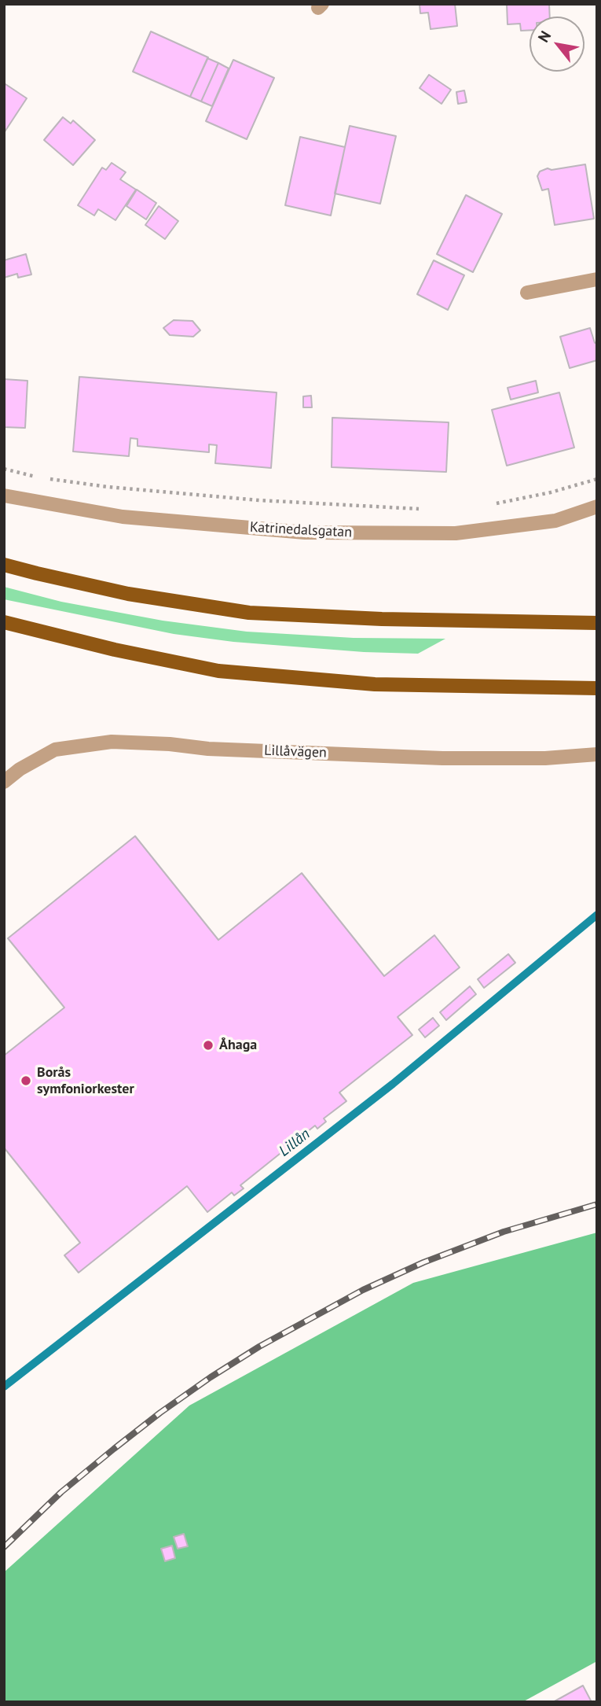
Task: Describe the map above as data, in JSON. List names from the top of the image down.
{
  "streets": {
    "street": ["Katrinedalsgatan", "Lillåvägen"]
  },
  "water": ["Lillån"],
  "places": ["Åhaga", "Borås symfoniorkester"],
  "north": "top left"
}
